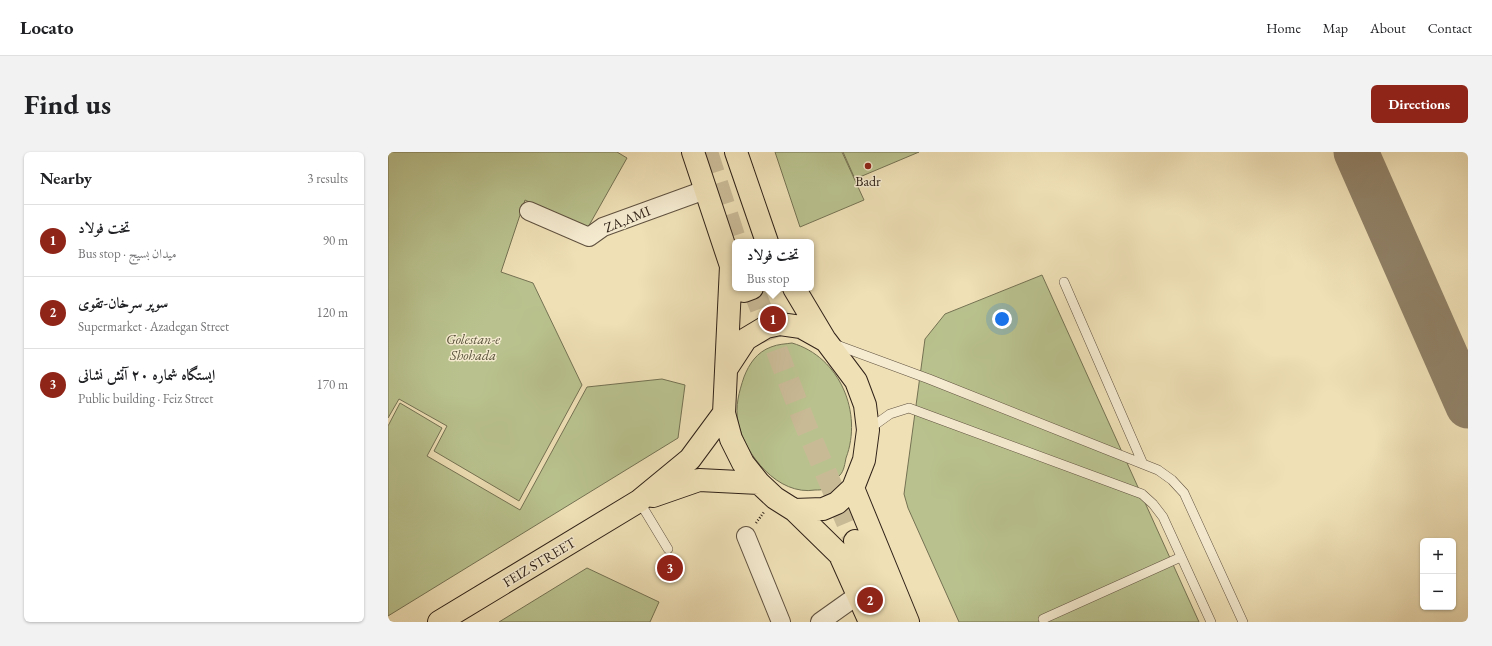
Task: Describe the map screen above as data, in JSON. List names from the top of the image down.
{
  "streets": {
    "main road": ["FEIZ STREET"],
    "street": ["ZA,AMI"]
  },
  "parks": ["Golestan-e Shohada"],
  "places": ["Badr"],
  "page": {
    "header": "Locato",
    "nav": [
      "Home",
      "Map",
      "About",
      "Contact"
    ],
    "buttons": "Directions",
    "title": "Find us",
    "heading": ["Nearby", "3 results"],
    "list": [
      {
        "mark": "1",
        "name": "تخت فولاد",
        "note": "Bus stop · میدان بسیج",
        "value": "90 m"
      },
      {
        "mark": "2",
        "name": "سوپر سرخان-تقوی",
        "note": "Supermarket · Azadegan Street",
        "value": "120 m"
      },
      {
        "mark": "3",
        "name": "ایستگاه شماره ۲۰ آتش نشانی",
        "note": "Public building · Feiz Street",
        "value": "170 m"
      }
    ],
    "popup": ["تخت فولاد", "Bus stop"],
    "pins": ["1", "3", "2"],
    "map_buttons": ["+", "−"]
  }
}
